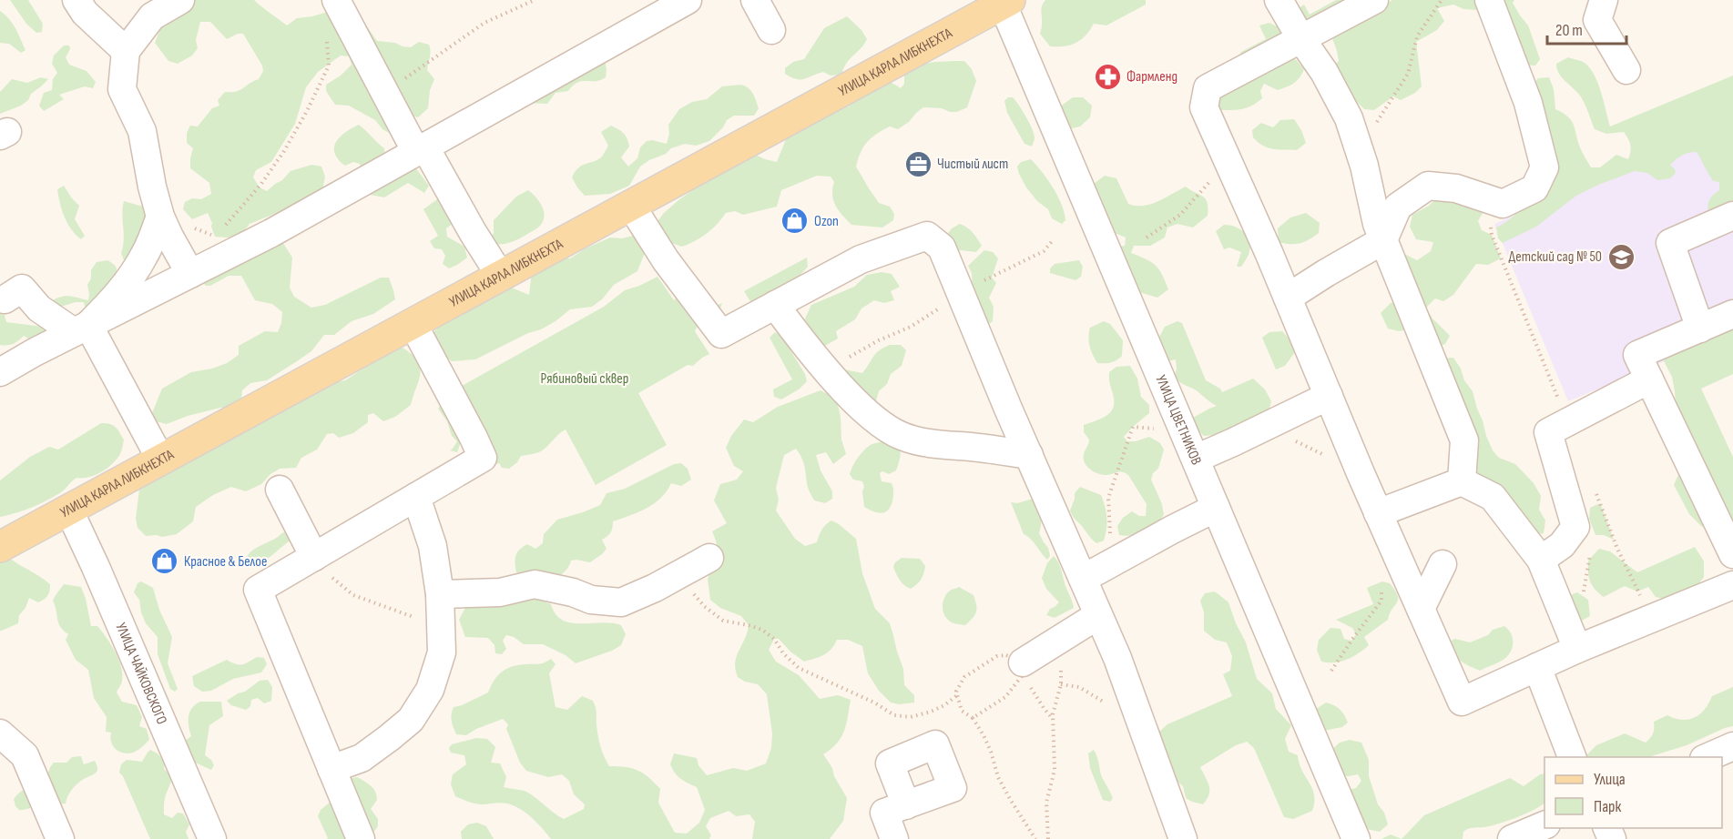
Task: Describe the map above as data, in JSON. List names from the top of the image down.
{
  "streets": {
    "main road": ["УЛИЦА КАРЛА ЛИБКНЕХТА"],
    "street": ["УЛИЦА ЦВЕТНИКОВ", "УЛИЦА ЧАЙКОВСКОГО"]
  },
  "crossings": [
    ["УЛИЦА КАРЛА ЛИБКНЕХТА", "УЛИЦА ЦВЕТНИКОВ"],
    ["УЛИЦА КАРЛА ЛИБКНЕХТА", "УЛИЦА ЧАЙКОВСКОГО"]
  ],
  "parks": ["Рябиновый сквер"],
  "places": {
    "pharmacy": ["Фармленд"],
    "office": ["Чистый лист"],
    "shop": ["Ozon", "Красное & Белое"],
    "school or university": ["Детский сад № 50"]
  },
  "legend": ["Улица", "Парк"],
  "scale_bar": "20 m"
}
